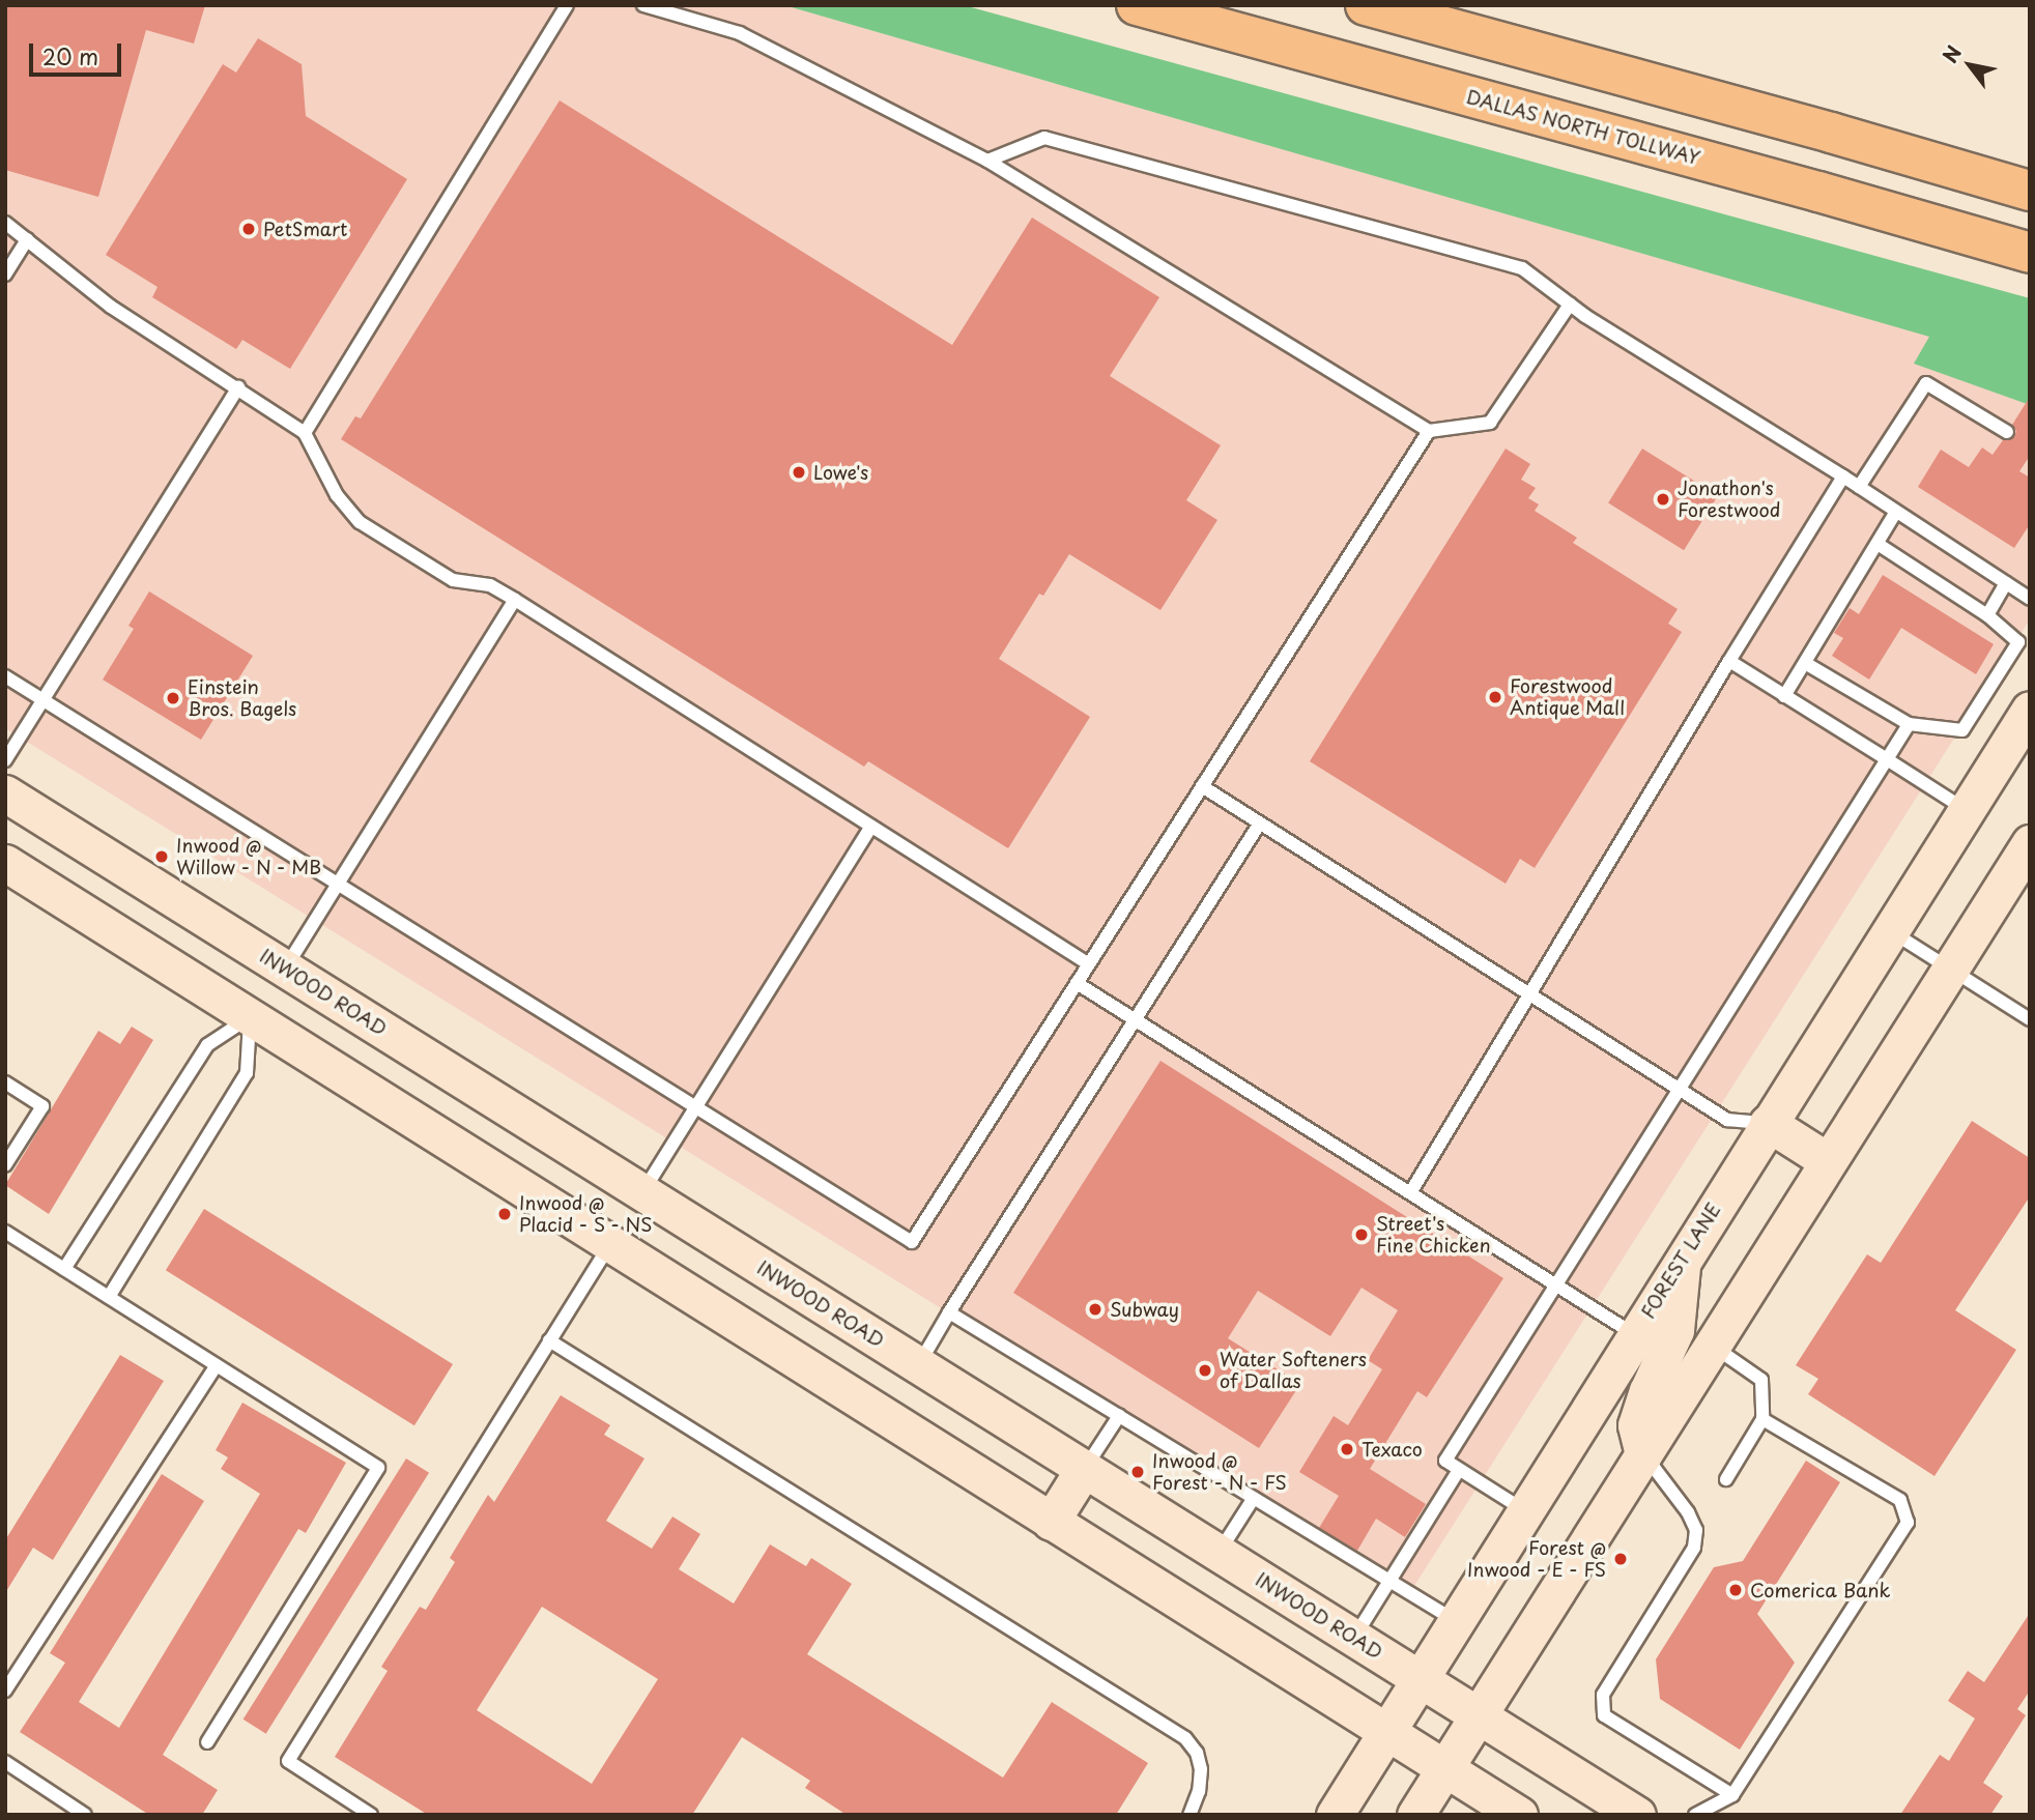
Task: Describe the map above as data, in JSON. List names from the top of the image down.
{
  "streets": {
    "highway": ["DALLAS NORTH TOLLWAY"],
    "main road": ["INWOOD ROAD", "FOREST LANE"]
  },
  "crossings": [
    ["INWOOD ROAD", "FOREST LANE"]
  ],
  "places": [
    "PetSmart",
    "Lowe's",
    "Jonathon's Forestwood",
    "Forestwood Antique Mall",
    "Einstein Bros. Bagels",
    "Inwood @ Willow - N - MB",
    "Inwood @ Placid - S - NS",
    "Street's Fine Chicken",
    "Subway",
    "Water Softeners of Dallas",
    "Texaco",
    "Inwood @ Forest - N - FS",
    "Forest @ Inwood - E - FS",
    "Comerica Bank"
  ],
  "scale_bar": "20 m",
  "north": "top left"
}
